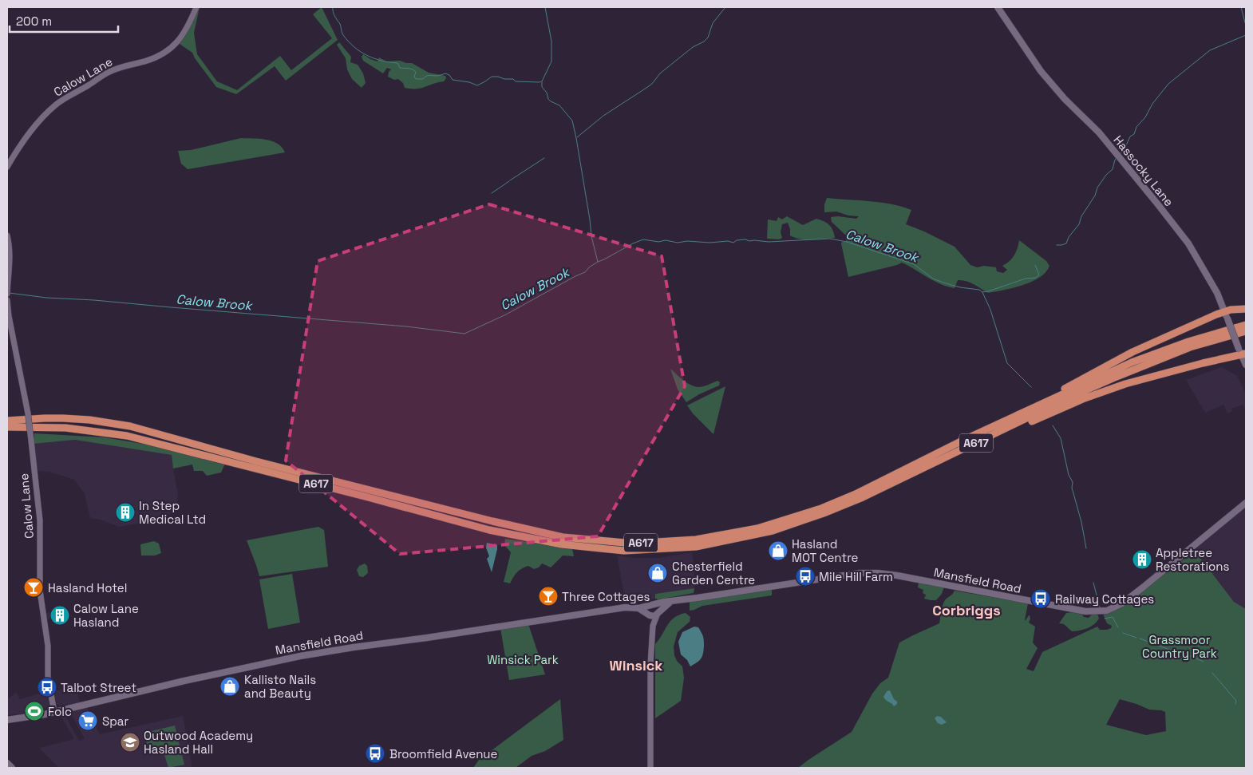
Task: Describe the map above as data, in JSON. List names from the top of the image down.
{
  "streets": {
    "highway": ["A617"],
    "main road": ["Hassocky Lane", "Mansfield Road"],
    "street": ["Calow Lane"]
  },
  "crossings": [
    ["Calow Lane", "Mansfield Road"]
  ],
  "districts": ["Corbriggs", "Winsick"],
  "water": ["Calow Brook"],
  "parks": ["Grassmoor Country Park", "Winsick Park"],
  "places": {
    "building": ["In Step Medical Ltd", "Appletree Restorations", "Calow Lane Hasland"],
    "shop": ["Hasland MOT Centre", "Chesterfield Garden Centre", "Kallisto Nails and Beauty"],
    "bus stop": [
      "Mile Hill Farm",
      "Railway Cottages",
      "Talbot Street",
      "Broomfield Avenue"
    ],
    "bar": ["Hasland Hotel", "Three Cottages"],
    "sports": ["Folc"],
    "supermarket": ["Spar"],
    "school or university": ["Outwood Academy Hasland Hall"]
  },
  "scale_bar": "200 m"
}
